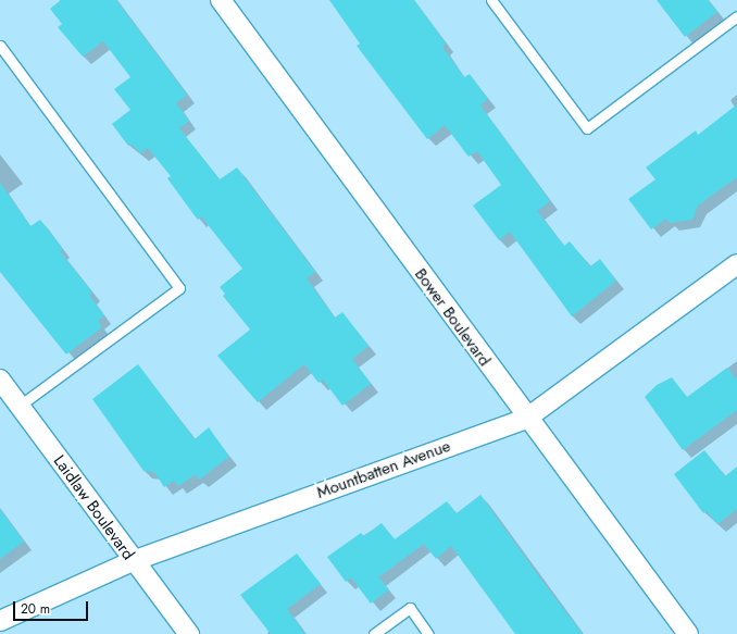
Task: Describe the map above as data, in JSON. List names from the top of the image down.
{
  "streets": {
    "street": ["Bower Boulevard", "Mountbatten Avenue", "Laidlaw Boulevard"]
  },
  "crossings": [
    ["Bower Boulevard", "Mountbatten Avenue"],
    ["Mountbatten Avenue", "Laidlaw Boulevard"]
  ],
  "scale_bar": "20 m"
}
